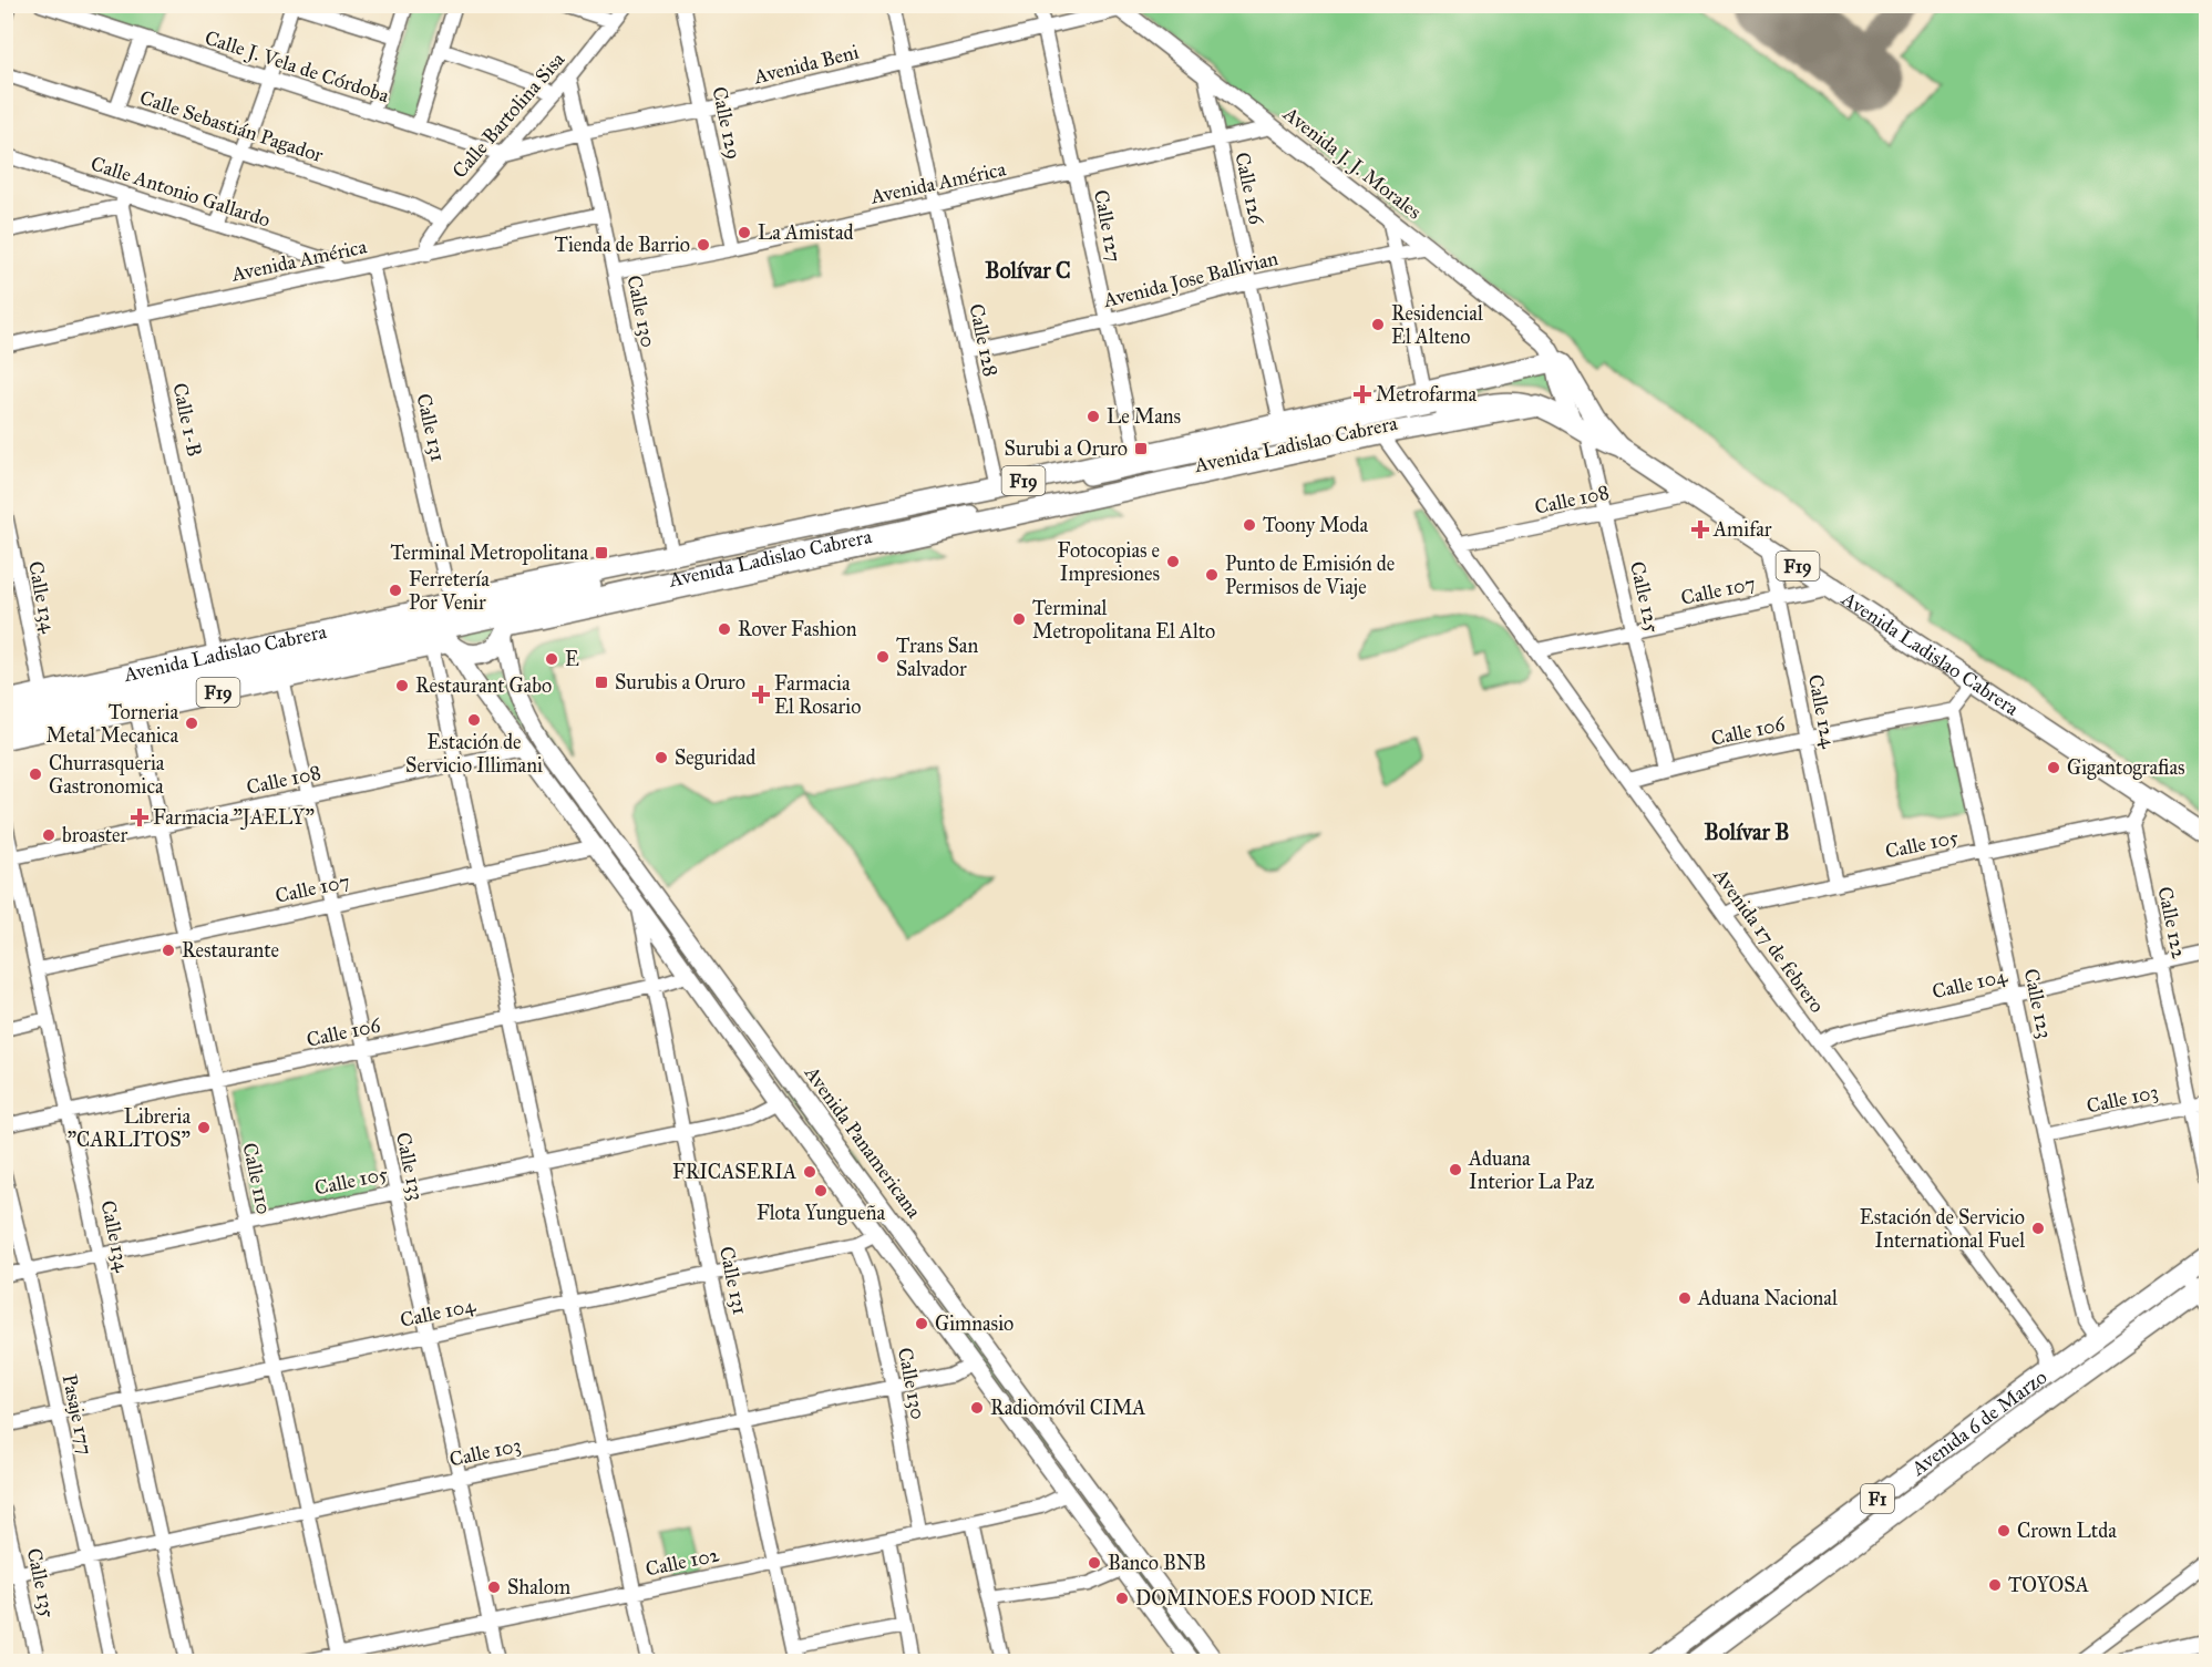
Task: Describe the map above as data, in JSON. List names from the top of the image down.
{
  "streets": {
    "highway": [
      "Avenida Ladislao Cabrera",
      "F19",
      "Avenida 6 de Marzo",
      "F1"
    ],
    "main road": ["Avenida J. J. Morales", "Avenida Panamericana"],
    "street": [
      "Avenida Beni",
      "Calle J. Vela de Córdoba",
      "Calle Bartolina Sisa",
      "Calle 129",
      "Calle Sebastián Pagador",
      "Avenida América",
      "Calle 126",
      "Calle Antonio Gallardo",
      "Calle 127",
      "Avenida Jose Ballivian",
      "Calle 130",
      "Calle 128",
      "Calle 1-B",
      "Calle 131",
      "Calle 108",
      "Calle 107",
      "Calle 134",
      "Calle 125",
      "Calle 124",
      "Calle 106",
      "Calle 105",
      "Calle 122",
      "Avenida 17 de febrero",
      "Calle 104",
      "Calle 123",
      "Calle 103",
      "Calle 133",
      "Calle 110",
      "Pasaje 177",
      "Calle 102",
      "Calle 135"
    ]
  },
  "crossings": [
    ["Avenida Beni", "Calle J. Vela de Córdoba"],
    ["Avenida Beni", "Calle Bartolina Sisa"],
    ["Avenida Beni", "Calle 129"],
    ["Avenida Beni", "Avenida J. J. Morales"],
    ["Avenida Beni", "Calle 127"],
    ["Avenida Beni", "Calle 130"],
    ["Avenida Beni", "Calle 128"],
    ["Calle J. Vela de Córdoba", "Calle Bartolina Sisa"],
    ["Calle Bartolina Sisa", "Calle Sebastián Pagador"],
    ["Calle Bartolina Sisa", "Avenida América"],
    ["Calle Bartolina Sisa", "Calle 130"],
    ["Calle 129", "Avenida América"],
    ["Avenida J. J. Morales", "Avenida América"],
    ["Avenida J. J. Morales", "Calle 126"],
    ["Avenida J. J. Morales", "Avenida Jose Ballivian"],
    ["Avenida J. J. Morales", "Avenida Ladislao Cabrera"],
    ["Avenida América", "Calle 126"],
    ["Avenida América", "Calle Antonio Gallardo"],
    ["Avenida América", "Calle 127"],
    ["Avenida América", "Calle 130"],
    ["Avenida América", "Calle 128"],
    ["Avenida América", "Calle 1-B"],
    ["Avenida América", "Calle 131"],
    ["Calle 126", "Avenida Jose Ballivian"],
    ["Calle 126", "Avenida Ladislao Cabrera"],
    ["Calle Antonio Gallardo", "Calle 1-B"],
    ["Calle 127", "Avenida Jose Ballivian"],
    ["Calle 127", "Avenida Ladislao Cabrera"],
    ["Avenida Jose Ballivian", "Calle 128"],
    ["Calle 130", "Avenida Ladislao Cabrera"],
    ["Calle 130", "Calle 104"],
    ["Calle 130", "Calle 103"],
    ["Calle 130", "Calle 102"],
    ["Calle 128", "Avenida Ladislao Cabrera"],
    ["Calle 1-B", "Avenida Ladislao Cabrera"],
    ["Calle 131", "Avenida Ladislao Cabrera"],
    ["Calle 131", "F19"],
    ["Calle 131", "Calle 108"],
    ["Calle 131", "Calle 107"],
    ["Calle 131", "Calle 106"],
    ["Calle 131", "Calle 105"],
    ["Calle 131", "Calle 104"],
    ["Calle 131", "Calle 103"],
    ["Calle 131", "Calle 102"],
    ["Avenida Ladislao Cabrera", "F19"],
    ["Avenida Ladislao Cabrera", "Calle 108"],
    ["Avenida Ladislao Cabrera", "Calle 107"],
    ["Avenida Ladislao Cabrera", "Calle 134"],
    ["Avenida Ladislao Cabrera", "Calle 125"],
    ["Avenida Ladislao Cabrera", "Calle 124"],
    ["Avenida Ladislao Cabrera", "Avenida 17 de febrero"],
    ["Avenida Ladislao Cabrera", "Avenida Panamericana"],
    ["Avenida Ladislao Cabrera", "Calle 133"],
    ["Avenida Ladislao Cabrera", "Calle 110"],
    ["F19", "Avenida Panamericana"],
    ["Calle 108", "Calle 134"],
    ["Calle 108", "Calle 125"],
    ["Calle 108", "Avenida 17 de febrero"],
    ["Calle 108", "Calle 133"],
    ["Calle 108", "Calle 110"],
    ["Calle 107", "Calle 134"],
    ["Calle 107", "Calle 125"],
    ["Calle 107", "Calle 124"],
    ["Calle 107", "Avenida 17 de febrero"],
    ["Calle 107", "Calle 133"],
    ["Calle 107", "Calle 110"],
    ["Calle 134", "Calle 106"],
    ["Calle 134", "Calle 105"],
    ["Calle 134", "Calle 104"],
    ["Calle 134", "Calle 103"],
    ["Calle 125", "Calle 106"],
    ["Calle 124", "Calle 106"],
    ["Calle 124", "Calle 105"],
    ["Calle 106", "Avenida 17 de febrero"],
    ["Calle 106", "Calle 123"],
    ["Calle 106", "Calle 133"],
    ["Calle 106", "Calle 110"],
    ["Calle 105", "Calle 122"],
    ["Calle 105", "Avenida 17 de febrero"],
    ["Calle 105", "Calle 123"],
    ["Calle 105", "Calle 133"],
    ["Calle 105", "Calle 110"],
    ["Calle 105", "Pasaje 177"],
    ["Calle 122", "Calle 104"],
    ["Calle 122", "Calle 103"],
    ["Avenida 17 de febrero", "Calle 104"],
    ["Avenida 17 de febrero", "Avenida 6 de Marzo"],
    ["Calle 104", "Calle 123"],
    ["Calle 104", "Calle 133"],
    ["Calle 104", "Calle 110"],
    ["Calle 104", "Pasaje 177"],
    ["Calle 123", "Calle 103"],
    ["Calle 123", "Avenida 6 de Marzo"],
    ["Calle 103", "Calle 133"],
    ["Calle 103", "Calle 110"],
    ["Calle 103", "Pasaje 177"],
    ["Calle 103", "Calle 135"],
    ["Calle 133", "Calle 102"],
    ["Calle 110", "Calle 102"]
  ],
  "districts": ["Bolívar C", "Bolívar B"],
  "places": {
    "other": [
      "La Amistad",
      "Tienda de Barrio",
      "Residencial El Alteno",
      "Le Mans",
      "Toony Moda",
      "Fotocopias e Impresiones",
      "Punto de Emisión de Permisos de Viaje",
      "Ferretería Por Venir",
      "Terminal Metropolitana El Alto",
      "Rover Fashion",
      "Trans San Salvador",
      "E",
      "Restaurant Gabo",
      "Estación de Servicio Illimani",
      "Torneria Metal Mecanica",
      "Seguridad",
      "Gigantografias",
      "Churrasqueria Gastronomica",
      "broaster",
      "Restaurante",
      "Libreria \"CARLITOS\"",
      "Aduana Interior La Paz",
      "FRICASERIA",
      "Flota Yungueña",
      "Estación de Servicio International Fuel",
      "Aduana Nacional",
      "Gimnasio",
      "Radiomóvil CIMA",
      "Crown Ltda",
      "Banco BNB",
      "TOYOSA",
      "Shalom",
      "DOMINOES FOOD NICE"
    ],
    "health": [
      "Metrofarma",
      "Amifar",
      "Farmacia El Rosario",
      "Farmacia \"JAELY\""
    ],
    "transit": ["Surubi a Oruro", "Terminal Metropolitana", "Surubis a Oruro"]
  }
}
